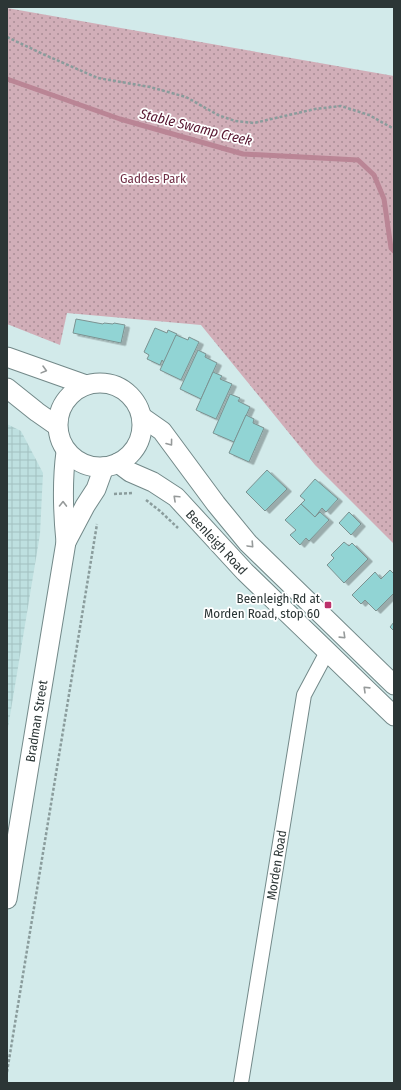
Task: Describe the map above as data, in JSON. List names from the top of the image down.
{
  "streets": {
    "main road": ["Beenleigh Road", "Bradman Street"],
    "street": ["Morden Road"]
  },
  "crossings": [
    ["Beenleigh Road", "Bradman Street"],
    ["Beenleigh Road", "Morden Road"]
  ],
  "water": ["Stable Swamp Creek"],
  "parks": ["Gaddes Park"],
  "places": {
    "transit": ["Beenleigh Rd at Morden Road, stop 60"]
  }
}
